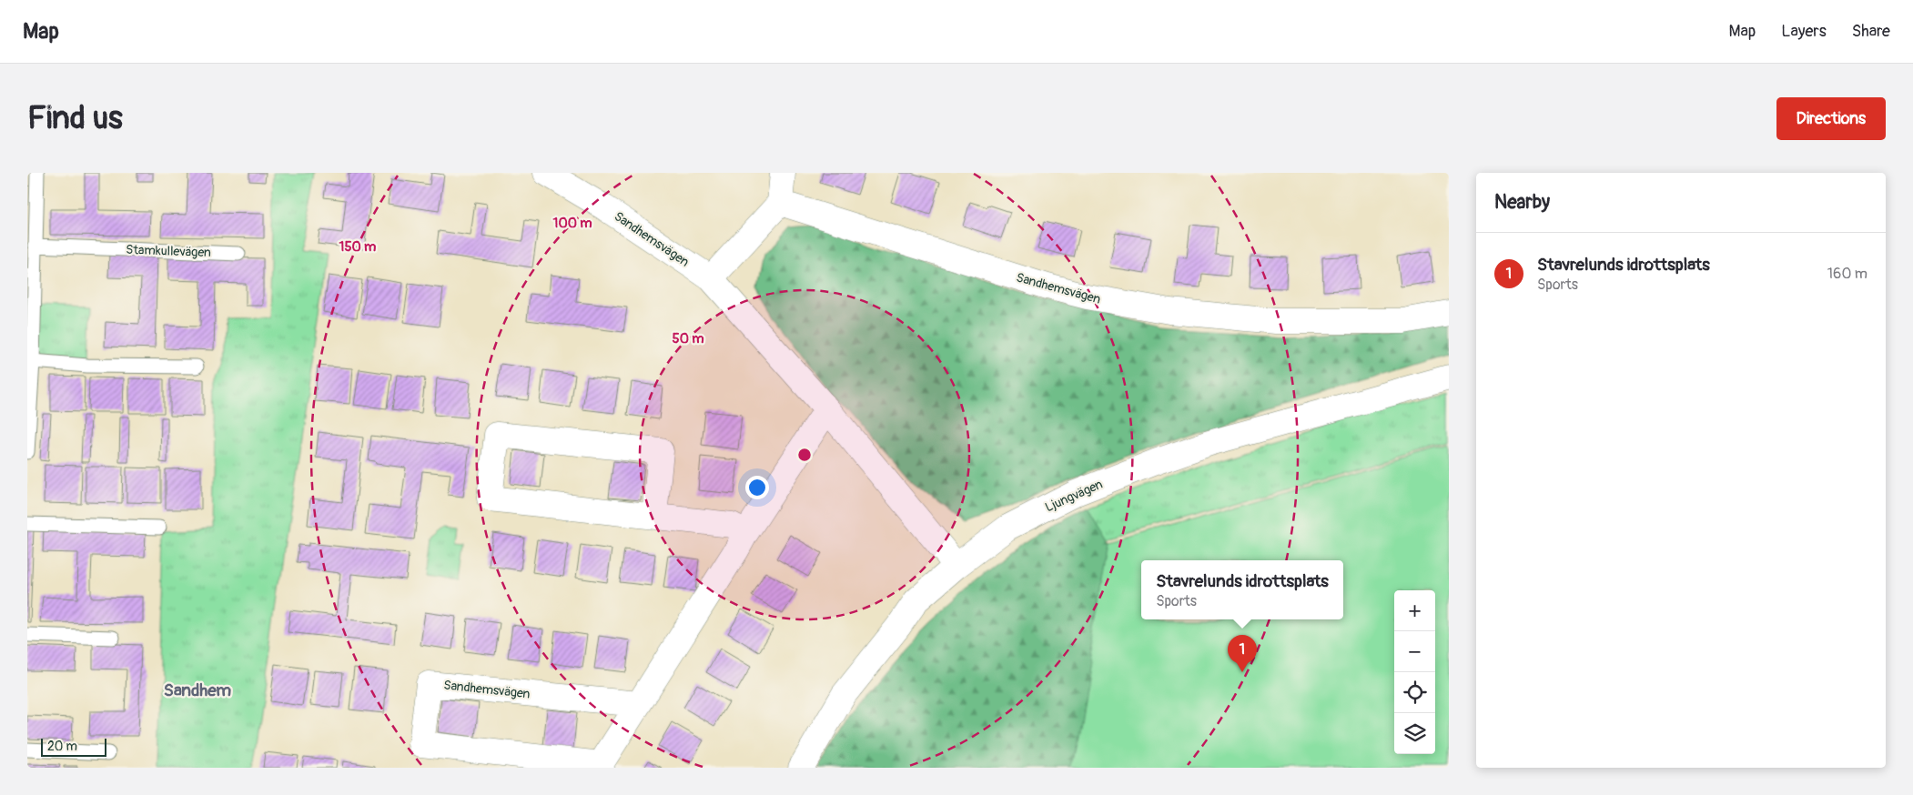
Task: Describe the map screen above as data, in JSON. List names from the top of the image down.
{
  "streets": {
    "street": ["Sandhemsvägen", "Ljungvägen"],
    "lane": ["Stamkullevägen"]
  },
  "crossings": [
    ["Sandhemsvägen", "Ljungvägen"]
  ],
  "districts": ["Sandhem"],
  "scale_bar": "20 m",
  "page": {
    "header": "Map",
    "nav": ["Map", "Layers", "Share"],
    "buttons": "Directions",
    "title": "Find us",
    "heading": "Nearby",
    "list": [
      {
        "mark": "1",
        "name": "Stavrelunds idrottsplats",
        "note": "Sports",
        "value": "160 m"
      }
    ],
    "popup": ["Stavrelunds idrottsplats", "Sports"],
    "map_buttons": ["+", "−"],
    "pins": "1",
    "scale": "20 m"
  },
  "rings": ["100 m", "150 m", "50 m"]
}
